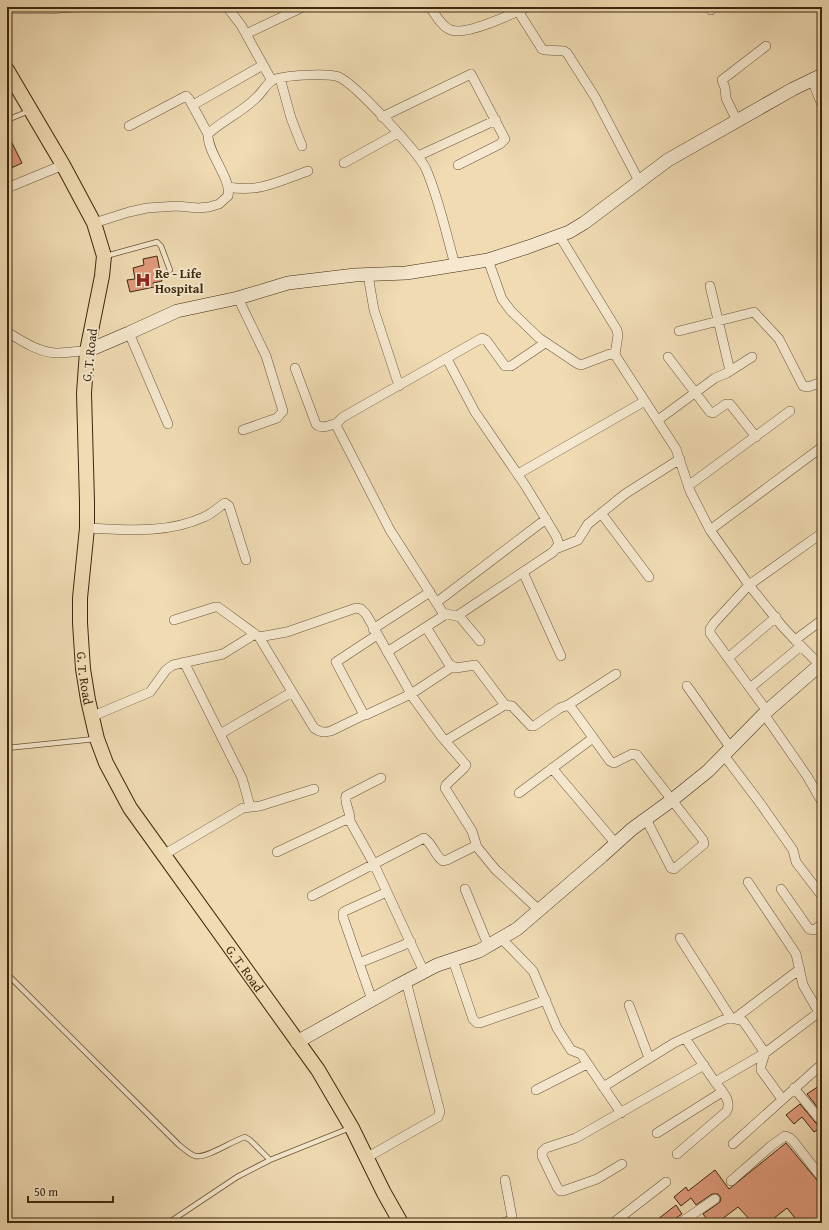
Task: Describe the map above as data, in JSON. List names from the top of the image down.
{
  "streets": {
    "main road": ["G. T. Road"]
  },
  "places": {
    "hospital": ["Re - Life Hospital"]
  },
  "scale_bar": "50 m"
}
